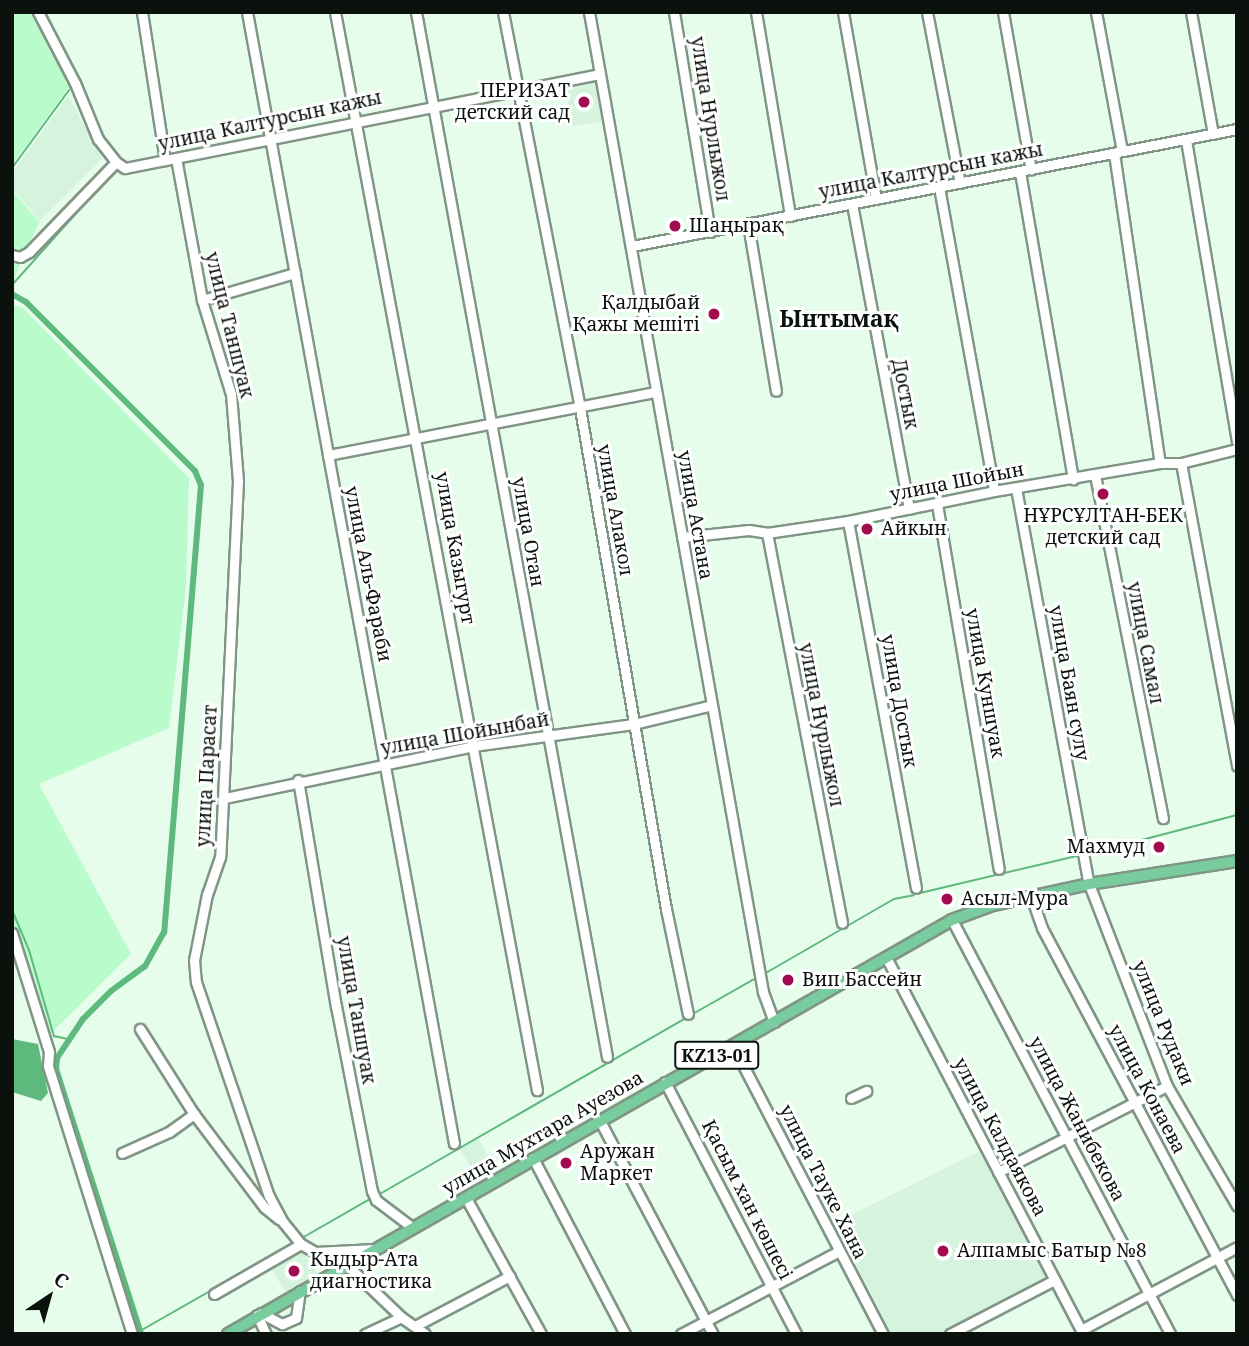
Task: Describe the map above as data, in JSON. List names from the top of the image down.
{
  "streets": {
    "main road": ["KZ13-01", "улица Мухтара Ауезова"],
    "street": [
      "улица Нурлыжол",
      "улица Калтурсын кажы",
      "улица Таншуак",
      "Достык",
      "улица Шойын",
      "улица Алакол",
      "улица Астана",
      "улица Отан",
      "улица Казыгурт",
      "улица Аль-Фараби",
      "улица Самал",
      "улица Куншуак",
      "улица Баян сулу",
      "улица Достык",
      "улица Шойынбай",
      "улица Парасат",
      "улица Рудаки",
      "улица Конаева",
      "улица Жанибекова",
      "улица Калдаякова",
      "улица Тауке Хана",
      "Қасым хан көшесі"
    ]
  },
  "crossings": [
    ["улица Нурлыжол", "улица Калтурсын кажы"],
    ["улица Нурлыжол", "улица Шойын"],
    ["улица Калтурсын кажы", "улица Таншуак"],
    ["улица Калтурсын кажы", "Достык"],
    ["улица Калтурсын кажы", "улица Алакол"],
    ["улица Калтурсын кажы", "улица Астана"],
    ["улица Калтурсын кажы", "улица Отан"],
    ["улица Калтурсын кажы", "улица Казыгурт"],
    ["улица Калтурсын кажы", "улица Аль-Фараби"],
    ["улица Таншуак", "улица Шойынбай"],
    ["улица Таншуак", "улица Парасат"],
    ["улица Таншуак", "улица Мухтара Ауезова"],
    ["Достык", "улица Шойын"],
    ["улица Шойын", "улица Астана"],
    ["улица Шойын", "улица Самал"],
    ["улица Шойын", "улица Куншуак"],
    ["улица Шойын", "улица Баян сулу"],
    ["улица Шойын", "улица Достык"],
    ["улица Алакол", "улица Шойынбай"],
    ["улица Астана", "улица Шойынбай"],
    ["улица Астана", "улица Мухтара Ауезова"],
    ["улица Отан", "улица Шойынбай"],
    ["улица Казыгурт", "улица Шойынбай"],
    ["улица Аль-Фараби", "улица Шойынбай"],
    ["улица Баян сулу", "улица Рудаки"],
    ["улица Баян сулу", "улица Мухтара Ауезова"],
    ["улица Шойынбай", "улица Парасат"],
    ["улица Рудаки", "улица Мухтара Ауезова"],
    ["улица Конаева", "улица Мухтара Ауезова"],
    ["улица Жанибекова", "улица Мухтара Ауезова"],
    ["улица Мухтара Ауезова", "улица Калдаякова"],
    ["улица Мухтара Ауезова", "улица Тауке Хана"],
    ["улица Мухтара Ауезова", "Қасым хан көшесі"]
  ],
  "districts": ["Ынтымақ"],
  "places": [
    "ПЕРИЗАТ детский сад",
    "Шаңырақ",
    "Қалдыбай Қажы мешіті",
    "НҰРСҰЛТАН-БЕК детский сад",
    "Айкын",
    "Махмуд",
    "Асыл-Мура",
    "Вип Бассейн",
    "Аружан Маркет",
    "Алпамыс Батыр №8",
    "Кыдыр-Ата диагностика"
  ],
  "north": "top right"
}
